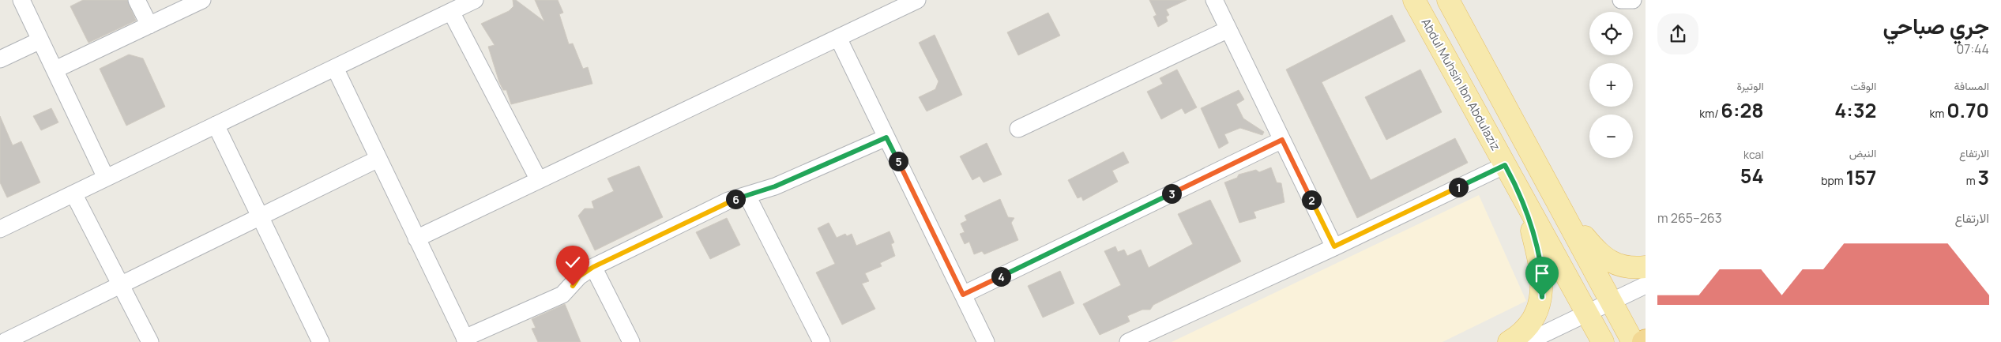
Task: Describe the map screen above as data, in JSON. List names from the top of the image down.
{
  "streets": {
    "main road": ["Abdul Muhsin Ibn Abdulaziz"]
  },
  "page": {
    "heading": ["جري صباحي", "07:44"],
    "map_buttons": ["+", "−"],
    "stats": [
      ["المسافة", "0.70 km"],
      ["الوقت", "4:32"],
      ["الوتيرة", "6:28 /km"],
      ["الارتفاع", "3 m"],
      ["النبض", "157 bpm"],
      ["kcal", "54"]
    ],
    "pins": [
      "5",
      "1",
      "3",
      "6",
      "2",
      "4"
    ],
    "chart": ["الارتفاع", "263–265 m"]
  }
}
